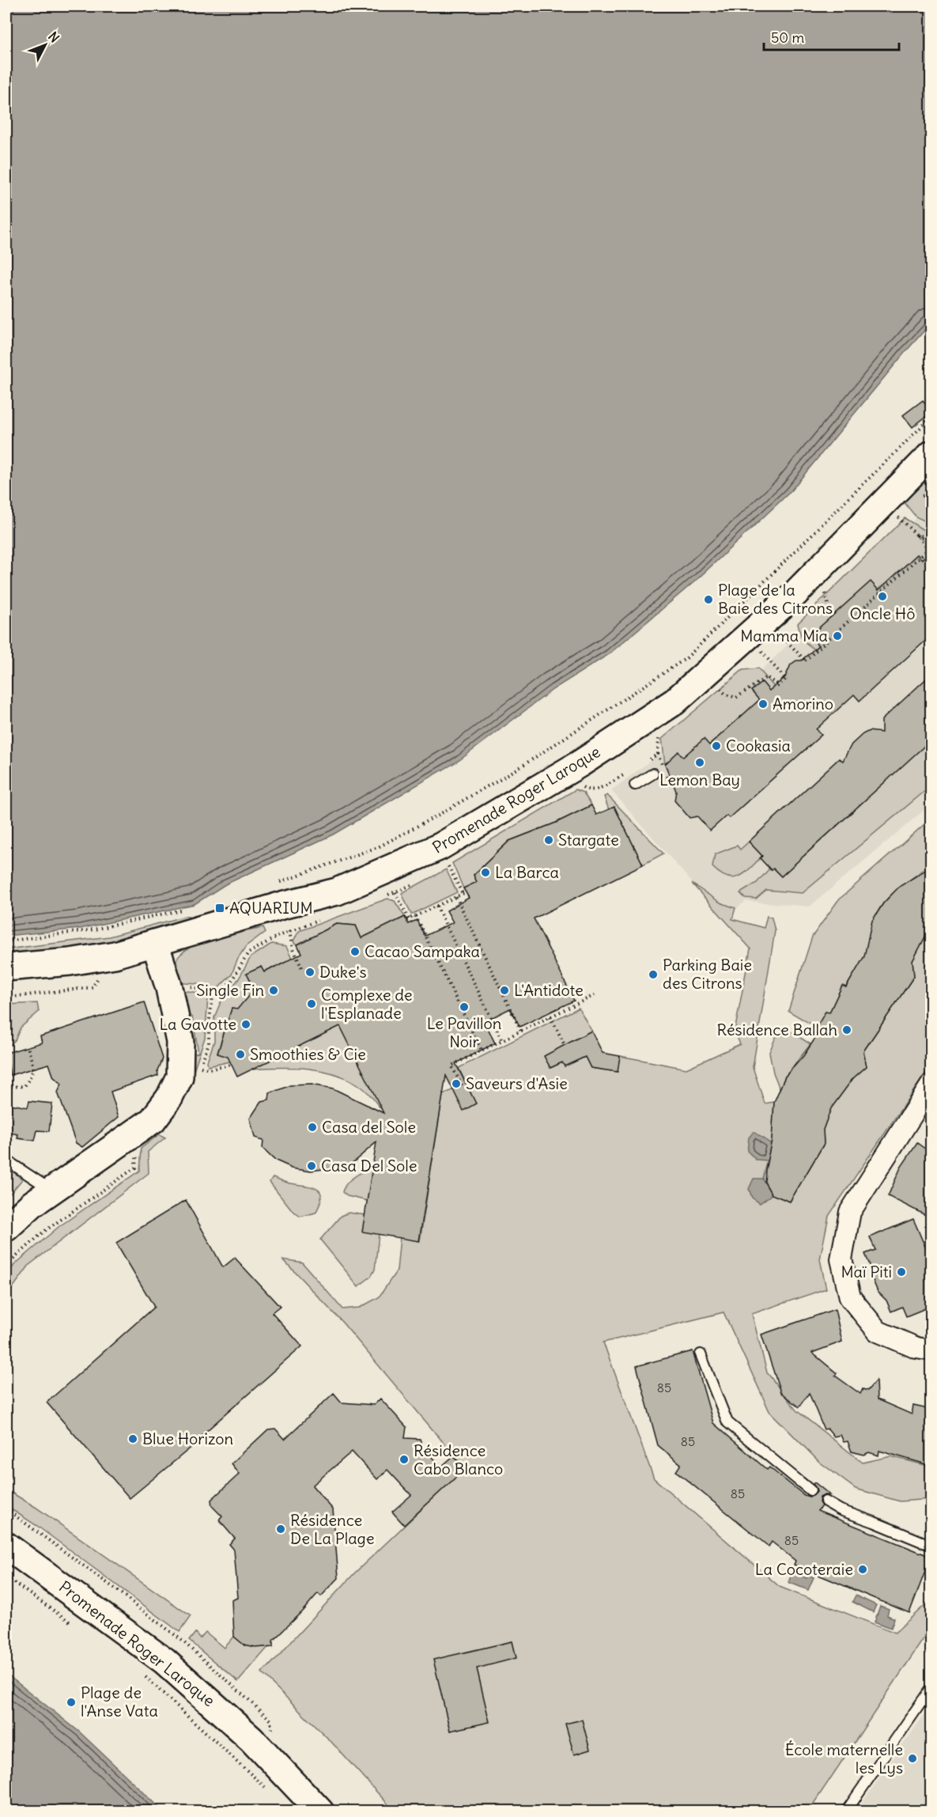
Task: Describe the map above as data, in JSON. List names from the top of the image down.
{
  "streets": {
    "main road": ["Promenade Roger Laroque"]
  },
  "places": {
    "other": [
      "Oncle Hô",
      "Plage de la Baie des Citrons",
      "Mamma Mia",
      "Amorino",
      "Cookasia",
      "Lemon Bay",
      "Stargate",
      "La Barca",
      "Cacao Sampaka",
      "Duke's",
      "Parking Baie des Citrons",
      "Single Fin",
      "L'Antidote",
      "Complexe de l'Esplanade",
      "Le Pavillon Noir",
      "La Gavotte",
      "Résidence Ballah",
      "Smoothies & Cie",
      "Saveurs d'Asie",
      "Casa del Sole",
      "Casa Del Sole",
      "Maï Piti",
      "Blue Horizon",
      "Résidence Cabo Blanco",
      "Résidence De La Plage",
      "La Cocoteraie",
      "Plage de l'Anse Vata",
      "École maternelle les Lys"
    ],
    "transit": ["AQUARIUM"]
  },
  "house_numbers": [
    "85",
    "85",
    "85",
    "85"
  ],
  "scale_bar": "50 m",
  "north": "top right"
}
